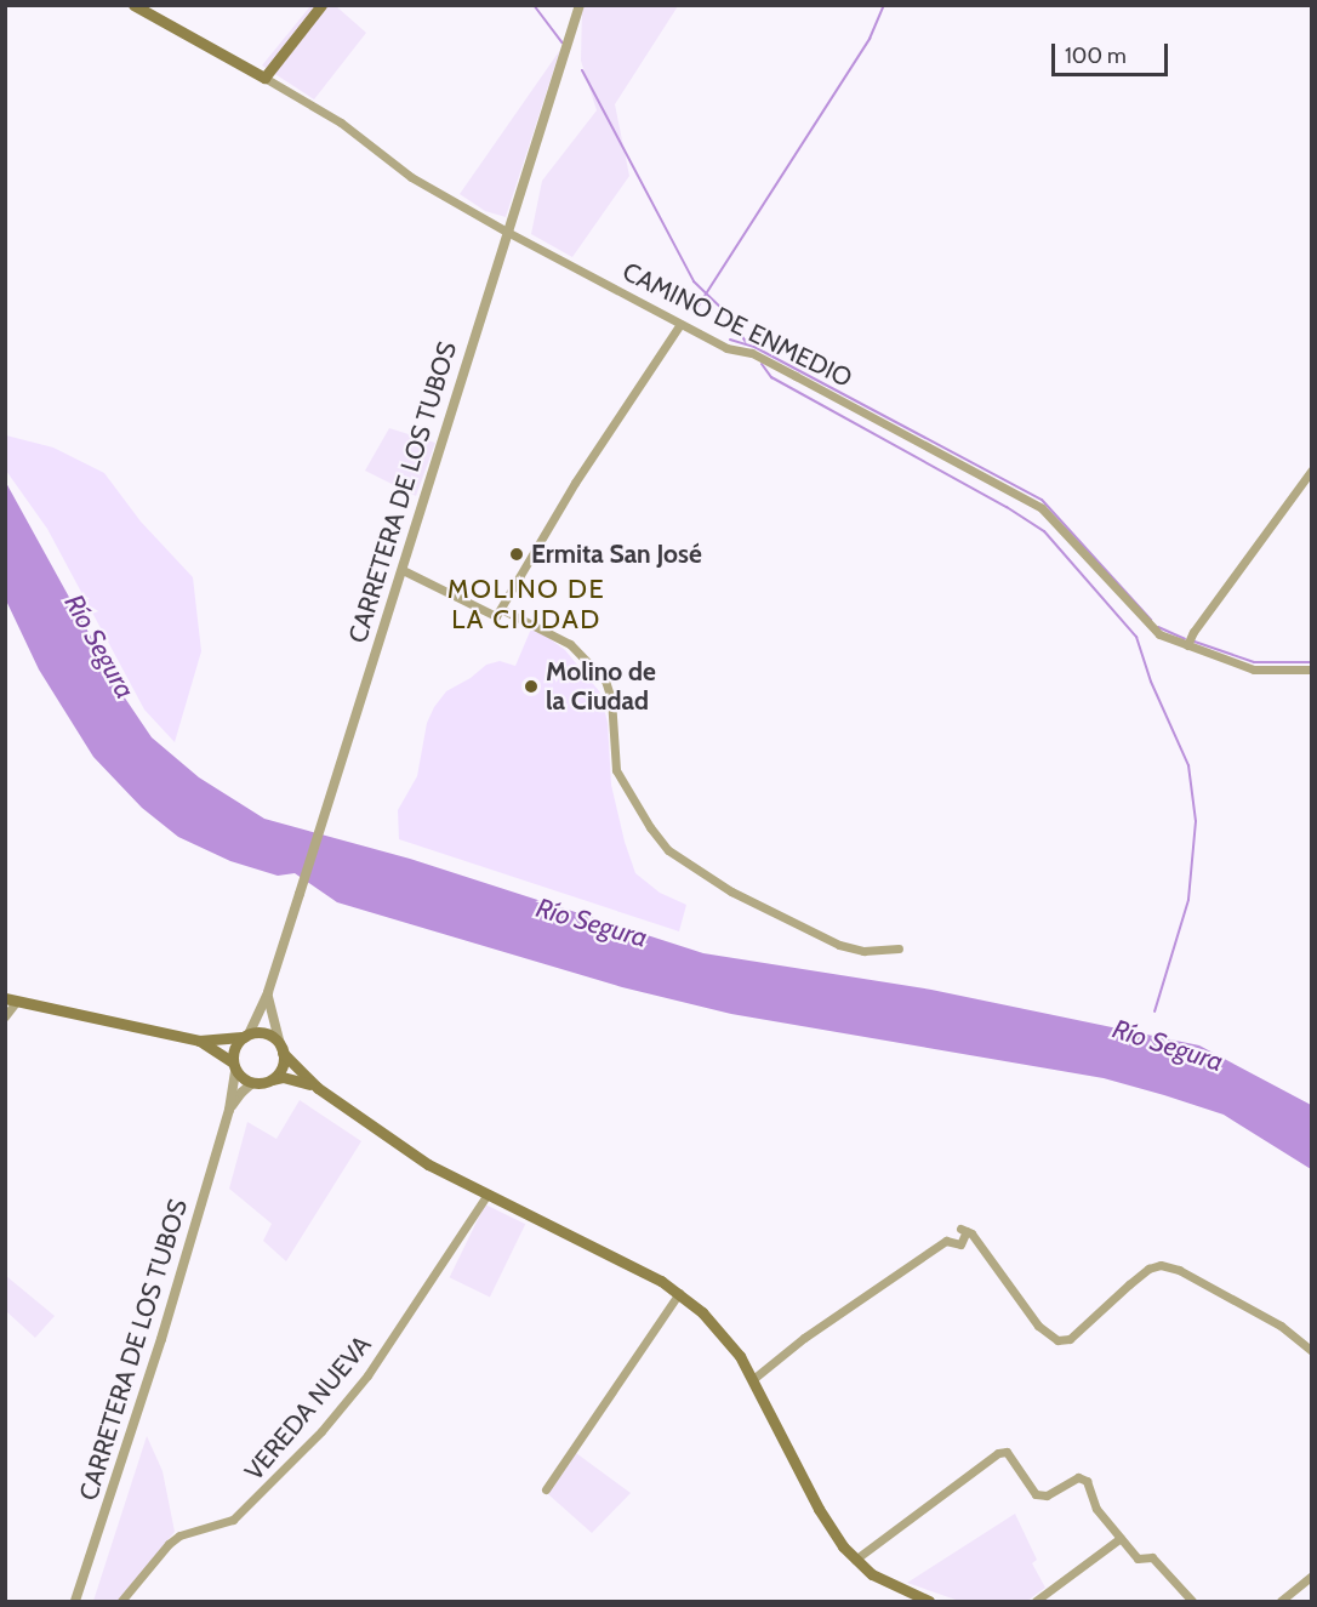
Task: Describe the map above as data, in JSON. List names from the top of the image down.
{
  "streets": {
    "main road": ["CAMINO DE ENMEDIO"],
    "street": ["CARRETERA DE LOS TUBOS", "VEREDA NUEVA"]
  },
  "crossings": [
    ["CAMINO DE ENMEDIO", "CARRETERA DE LOS TUBOS"]
  ],
  "districts": ["MOLINO DE LA CIUDAD"],
  "water": ["Río Segura"],
  "places": ["Ermita San José", "Molino de la Ciudad"],
  "scale_bar": "100 m"
}
